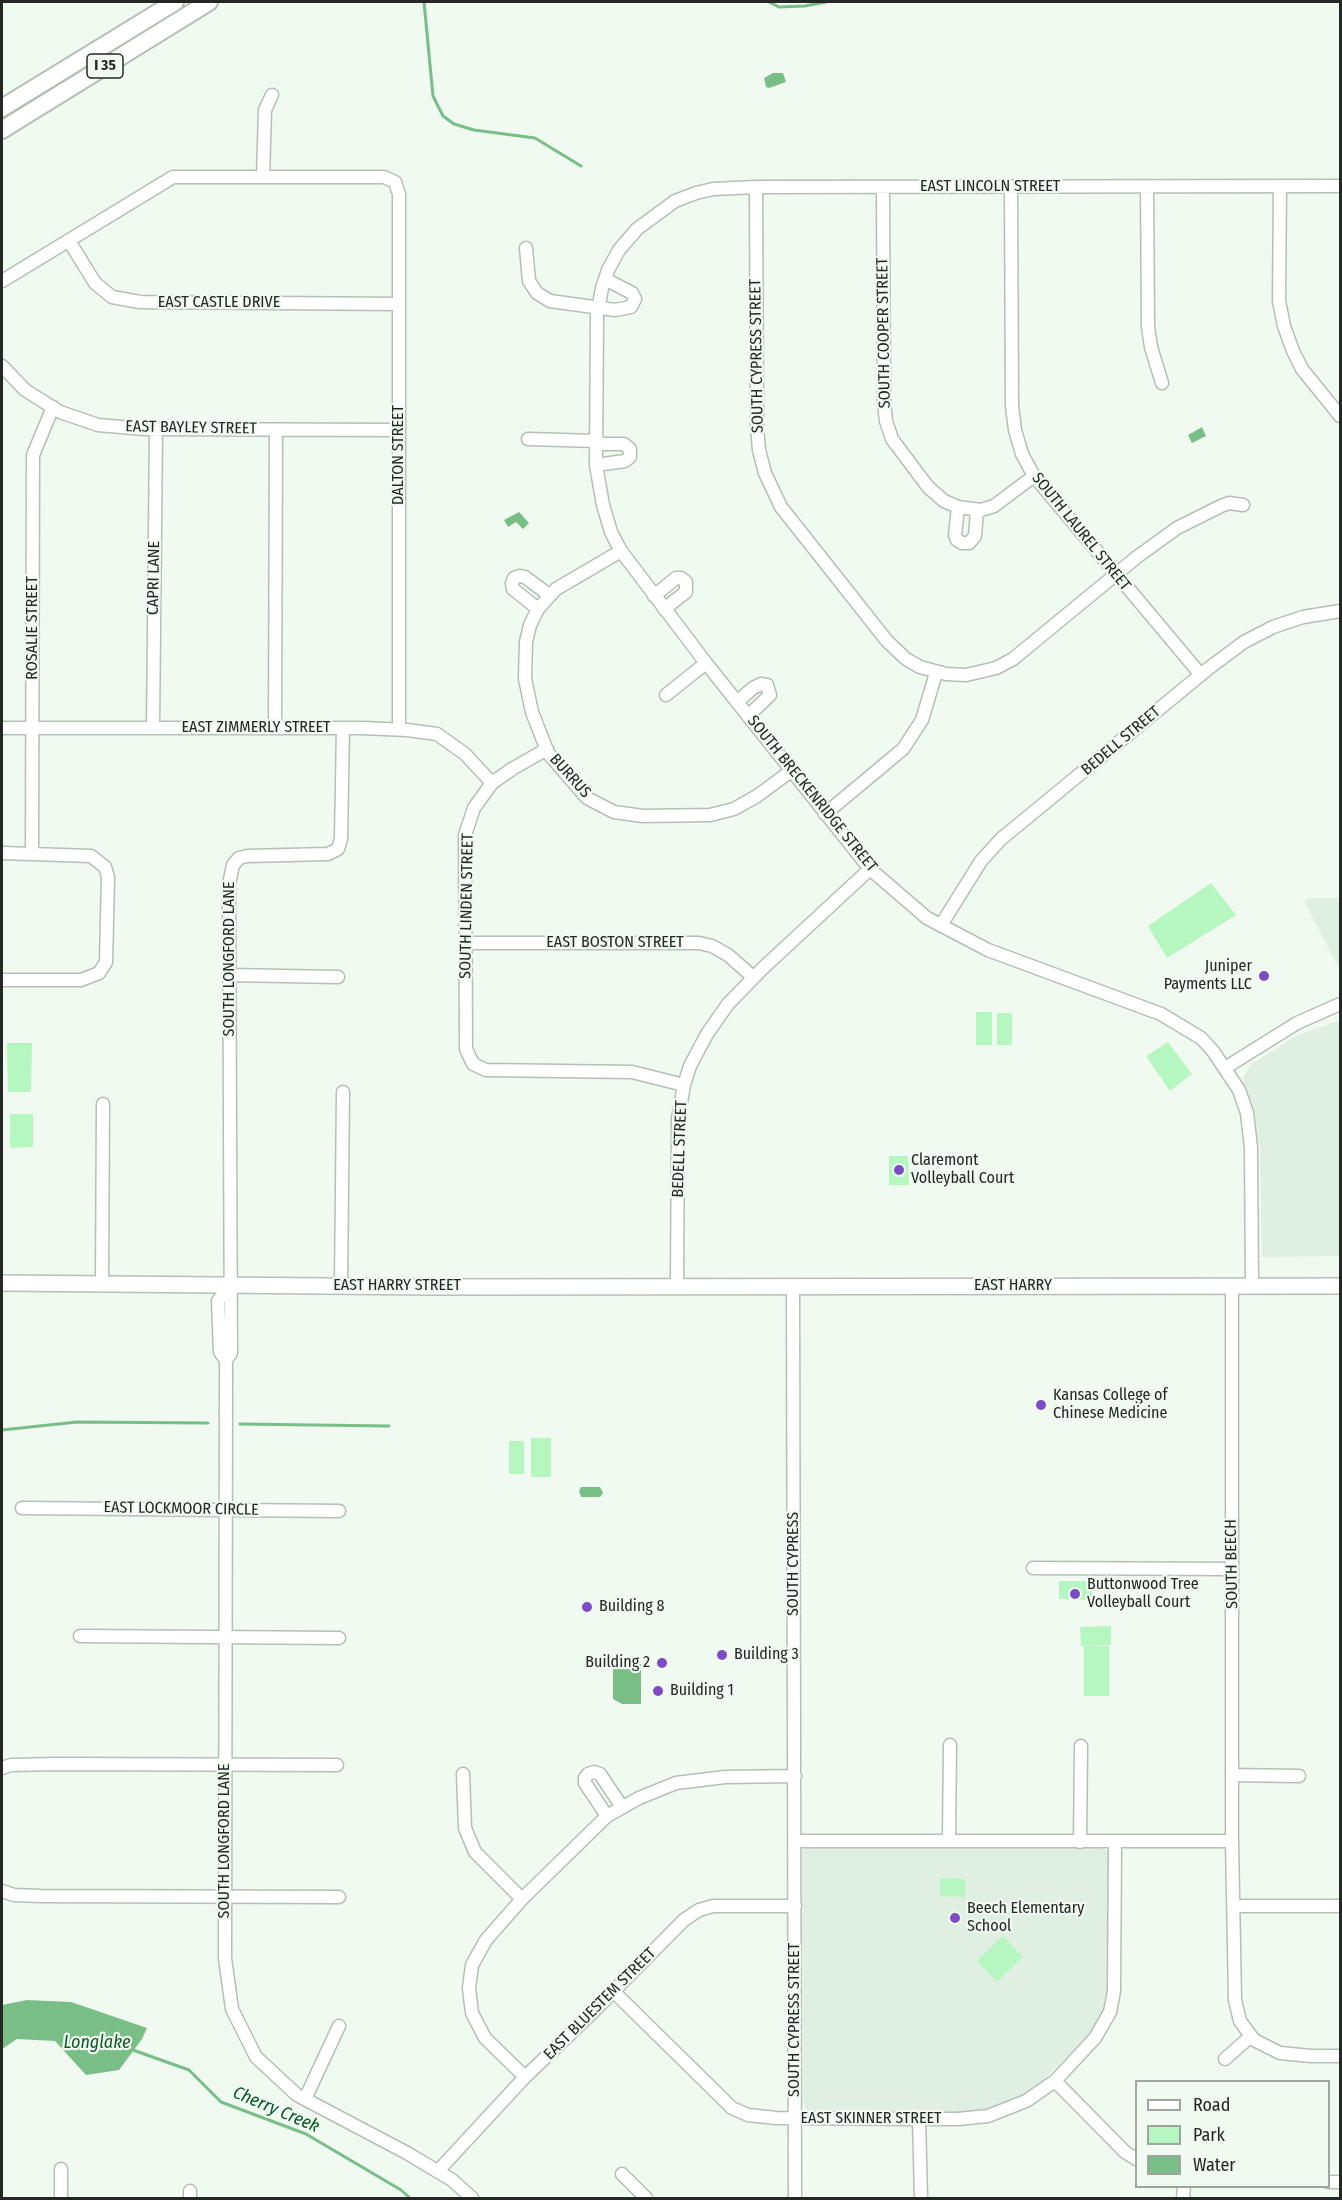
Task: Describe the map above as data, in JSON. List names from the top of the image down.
{
  "streets": {
    "highway": ["I 35"],
    "main road": ["EAST HARRY STREET", "EAST HARRY"],
    "street": [
      "EAST LINCOLN STREET",
      "EAST CASTLE DRIVE",
      "SOUTH COOPER STREET",
      "SOUTH CYPRESS STREET",
      "EAST BAYLEY STREET",
      "DALTON STREET",
      "SOUTH LAUREL STREET",
      "CAPRI LANE",
      "ROSALIE STREET",
      "EAST ZIMMERLY STREET",
      "BEDELL STREET",
      "BURRUS",
      "SOUTH BRECKENRIDGE STREET",
      "SOUTH LINDEN STREET",
      "EAST BOSTON STREET",
      "SOUTH LONGFORD LANE",
      "EAST LOCKMOOR CIRCLE",
      "SOUTH CYPRESS",
      "SOUTH BEECH",
      "EAST BLUESTEM STREET",
      "EAST SKINNER STREET"
    ]
  },
  "crossings": [
    ["EAST LINCOLN STREET", "SOUTH COOPER STREET"],
    ["EAST LINCOLN STREET", "SOUTH CYPRESS STREET"],
    ["EAST LINCOLN STREET", "SOUTH LAUREL STREET"],
    ["EAST LINCOLN STREET", "SOUTH BRECKENRIDGE STREET"],
    ["EAST CASTLE DRIVE", "DALTON STREET"],
    ["SOUTH CYPRESS STREET", "SOUTH CYPRESS"],
    ["SOUTH CYPRESS STREET", "EAST BLUESTEM STREET"],
    ["SOUTH CYPRESS STREET", "EAST SKINNER STREET"],
    ["EAST BAYLEY STREET", "DALTON STREET"],
    ["EAST BAYLEY STREET", "CAPRI LANE"],
    ["EAST BAYLEY STREET", "ROSALIE STREET"],
    ["DALTON STREET", "EAST ZIMMERLY STREET"],
    ["SOUTH LAUREL STREET", "BEDELL STREET"],
    ["CAPRI LANE", "EAST ZIMMERLY STREET"],
    ["ROSALIE STREET", "EAST ZIMMERLY STREET"],
    ["EAST ZIMMERLY STREET", "SOUTH LINDEN STREET"],
    ["EAST ZIMMERLY STREET", "SOUTH LONGFORD LANE"],
    ["BEDELL STREET", "SOUTH BRECKENRIDGE STREET"],
    ["BEDELL STREET", "SOUTH LINDEN STREET"],
    ["BEDELL STREET", "EAST BOSTON STREET"],
    ["BEDELL STREET", "EAST HARRY STREET"],
    ["BURRUS", "SOUTH BRECKENRIDGE STREET"],
    ["BURRUS", "SOUTH LINDEN STREET"],
    ["SOUTH LINDEN STREET", "EAST BOSTON STREET"],
    ["SOUTH LONGFORD LANE", "EAST HARRY STREET"],
    ["SOUTH LONGFORD LANE", "EAST LOCKMOOR CIRCLE"],
    ["SOUTH LONGFORD LANE", "EAST BLUESTEM STREET"],
    ["EAST HARRY STREET", "EAST HARRY"],
    ["EAST HARRY STREET", "SOUTH CYPRESS"],
    ["EAST HARRY", "SOUTH CYPRESS"],
    ["EAST HARRY", "SOUTH BEECH"],
    ["EAST BLUESTEM STREET", "EAST SKINNER STREET"]
  ],
  "water": ["Longlake", "Cherry Creek"],
  "places": [
    "Juniper Payments LLC",
    "Claremont Volleyball Court",
    "Kansas College of Chinese Medicine",
    "Buttonwood Tree Volleyball Court",
    "Building 8",
    "Building 3",
    "Building 2",
    "Building 1",
    "Beech Elementary School"
  ],
  "legend": ["Road", "Park", "Water"]
}
